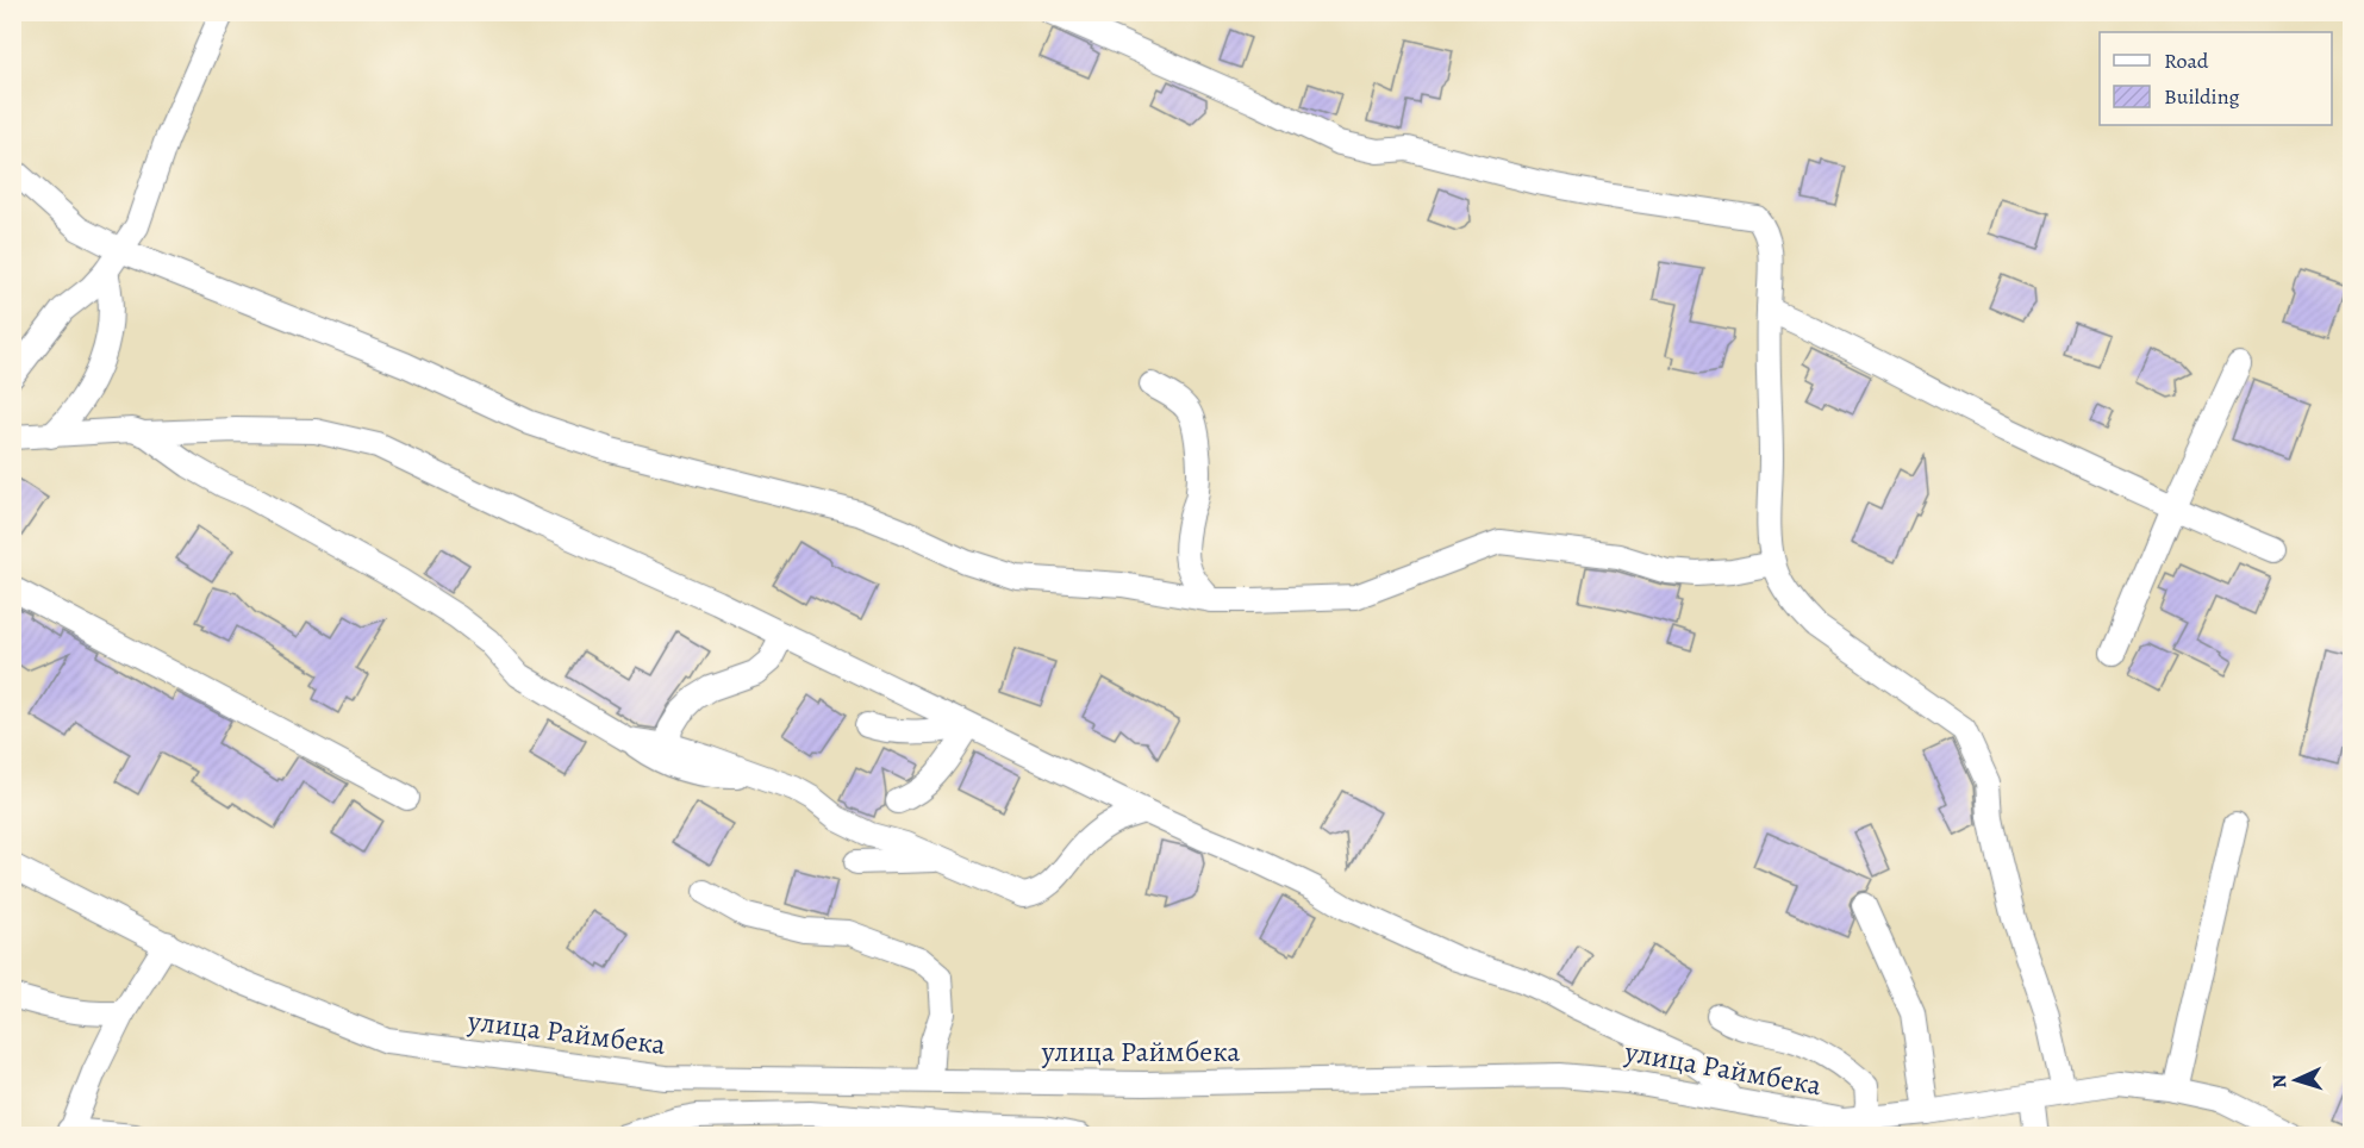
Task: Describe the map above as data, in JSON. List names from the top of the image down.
{
  "streets": {
    "street": ["улица Раймбека"]
  },
  "legend": ["Road", "Building"],
  "north": "left"
}
